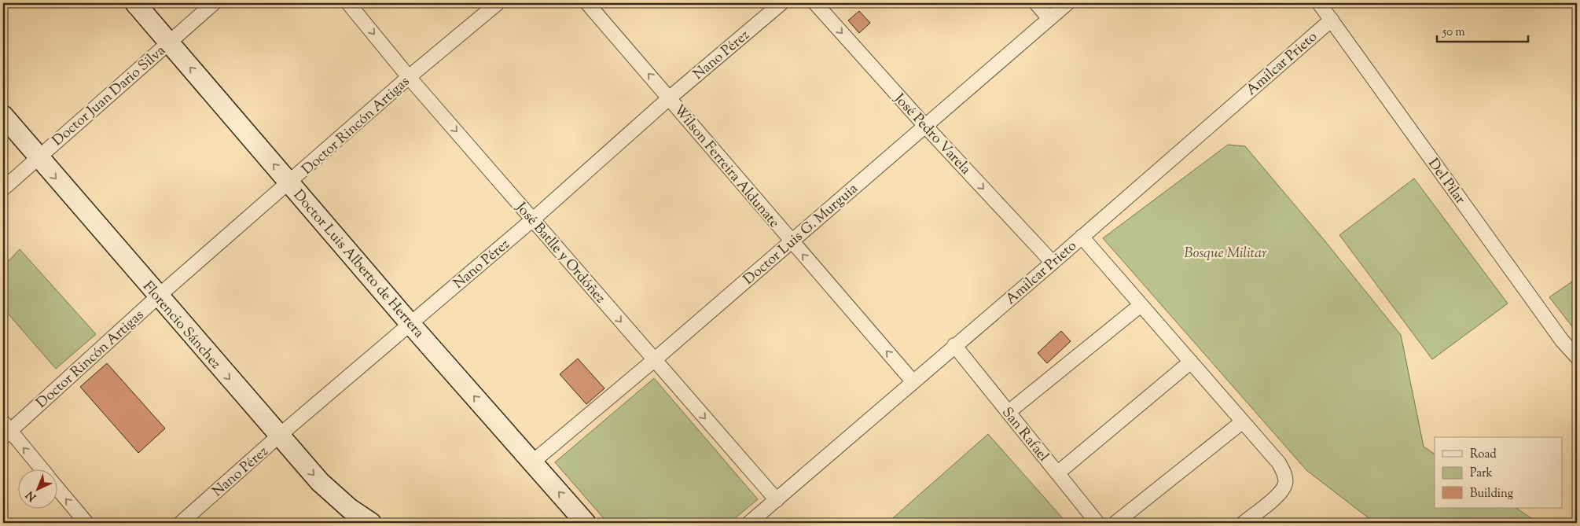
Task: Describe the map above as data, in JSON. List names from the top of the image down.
{
  "streets": {
    "street": [
      "Nano Pérez",
      "Amilcar Prieto",
      "Doctor Juan Dario Silva",
      "Doctor Rincón Artigas",
      "José Pedro Varela",
      "Wilson Ferreira Aldunate",
      "Del Pilar",
      "Doctor Luis G. Murguia",
      "José Batlle y Ordóñez",
      "Doctor Luis Alberto de Herrera",
      "Florencio Sánchez",
      "San Rafael"
    ]
  },
  "crossings": [
    ["Nano Pérez", "Wilson Ferreira Aldunate"],
    ["Nano Pérez", "José Batlle y Ordóñez"],
    ["Nano Pérez", "Doctor Luis Alberto de Herrera"],
    ["Nano Pérez", "Florencio Sánchez"],
    ["Amilcar Prieto", "José Pedro Varela"],
    ["Amilcar Prieto", "Wilson Ferreira Aldunate"],
    ["Amilcar Prieto", "Del Pilar"],
    ["Amilcar Prieto", "José Batlle y Ordóñez"],
    ["Amilcar Prieto", "San Rafael"],
    ["Doctor Juan Dario Silva", "Doctor Luis Alberto de Herrera"],
    ["Doctor Juan Dario Silva", "Florencio Sánchez"],
    ["Doctor Rincón Artigas", "José Batlle y Ordóñez"],
    ["Doctor Rincón Artigas", "Doctor Luis Alberto de Herrera"],
    ["Doctor Rincón Artigas", "Florencio Sánchez"],
    ["José Pedro Varela", "Doctor Luis G. Murguia"],
    ["Wilson Ferreira Aldunate", "Doctor Luis G. Murguia"],
    ["Doctor Luis G. Murguia", "José Batlle y Ordóñez"],
    ["Doctor Luis G. Murguia", "Doctor Luis Alberto de Herrera"]
  ],
  "one_way": [
    "José Pedro Varela",
    "Wilson Ferreira Aldunate",
    "José Batlle y Ordóñez",
    "Doctor Luis Alberto de Herrera",
    "Florencio Sánchez"
  ],
  "parks": ["Bosque Militar"],
  "legend": ["Road", "Park", "Building"],
  "scale_bar": "50 m",
  "north": "bottom left"
}
